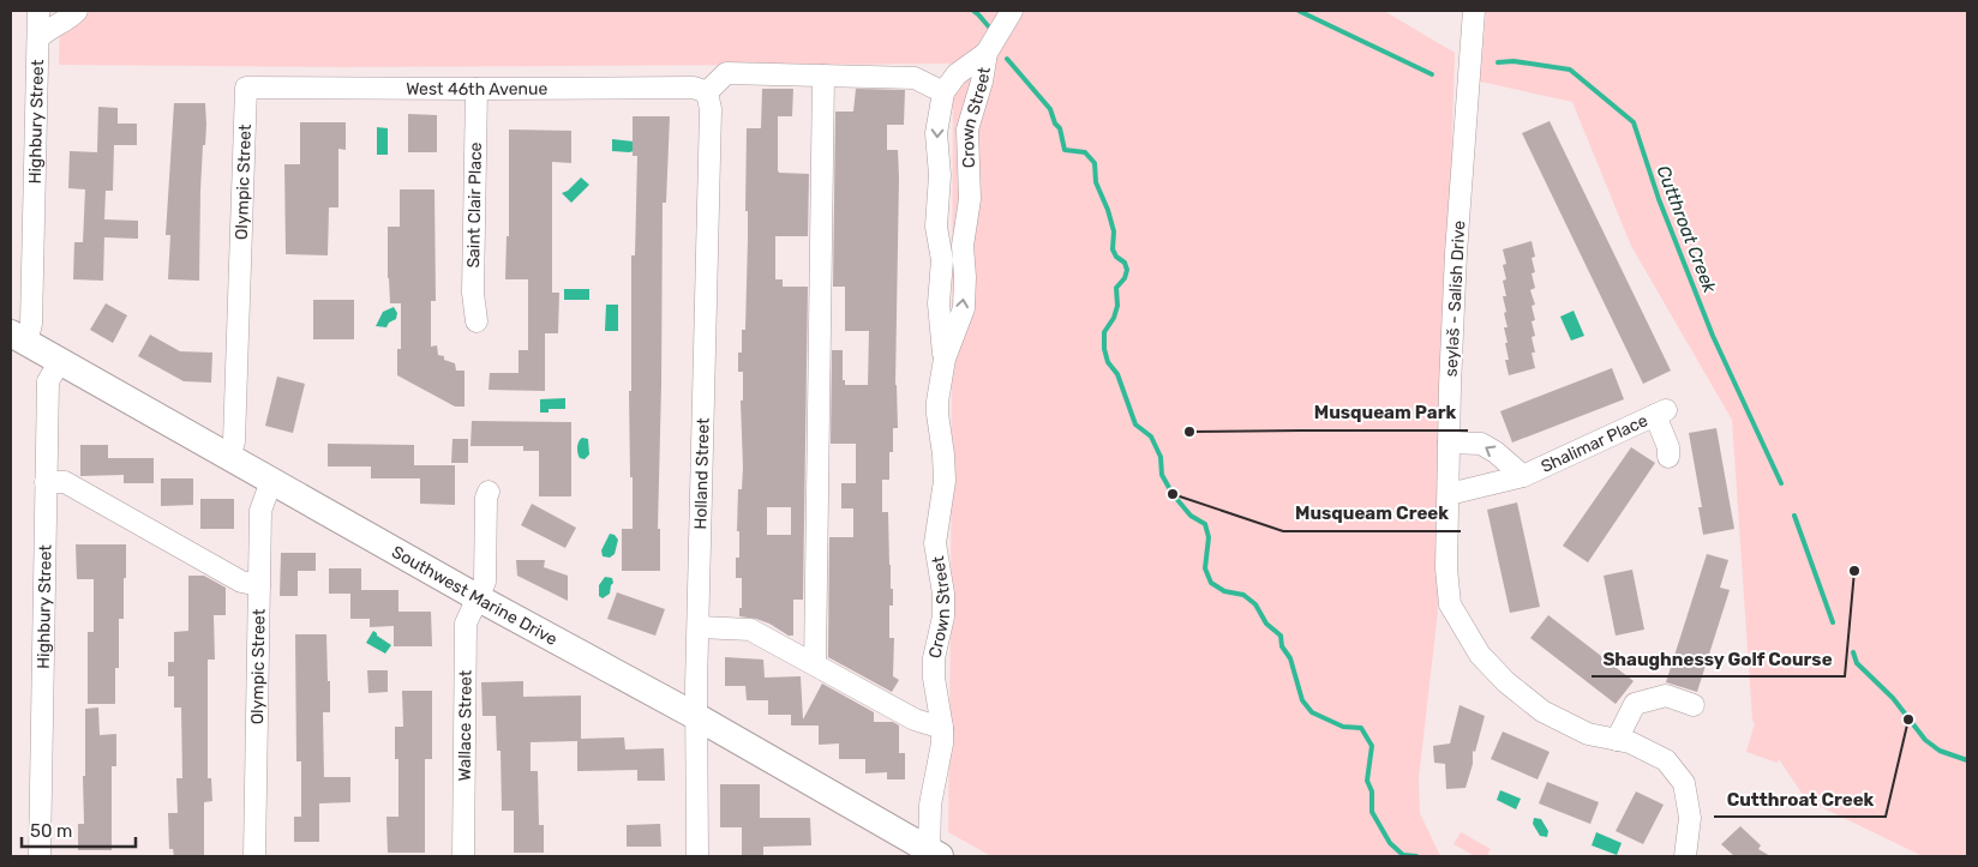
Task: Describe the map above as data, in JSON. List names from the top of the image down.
{
  "streets": {
    "main road": ["Southwest Marine Drive"],
    "street": [
      "West 46th Avenue",
      "Crown Street",
      "Highbury Street",
      "Olympic Street",
      "Saint Clair Place",
      "seyləš - Salish Drive",
      "Shalimar Place",
      "Holland Street",
      "Wallace Street"
    ]
  },
  "crossings": [
    ["West 46th Avenue", "Olympic Street"],
    ["West 46th Avenue", "Saint Clair Place"],
    ["West 46th Avenue", "Holland Street"],
    ["Crown Street", "Southwest Marine Drive"],
    ["Highbury Street", "Southwest Marine Drive"],
    ["Olympic Street", "Southwest Marine Drive"],
    ["seyləš - Salish Drive", "Shalimar Place"],
    ["Holland Street", "Southwest Marine Drive"],
    ["Southwest Marine Drive", "Wallace Street"]
  ],
  "water": ["Cutthroat Creek"],
  "places": [
    "Musqueam Park",
    "Musqueam Creek",
    "Shaughnessy Golf Course",
    "Cutthroat Creek"
  ],
  "scale_bar": "50 m"
}
